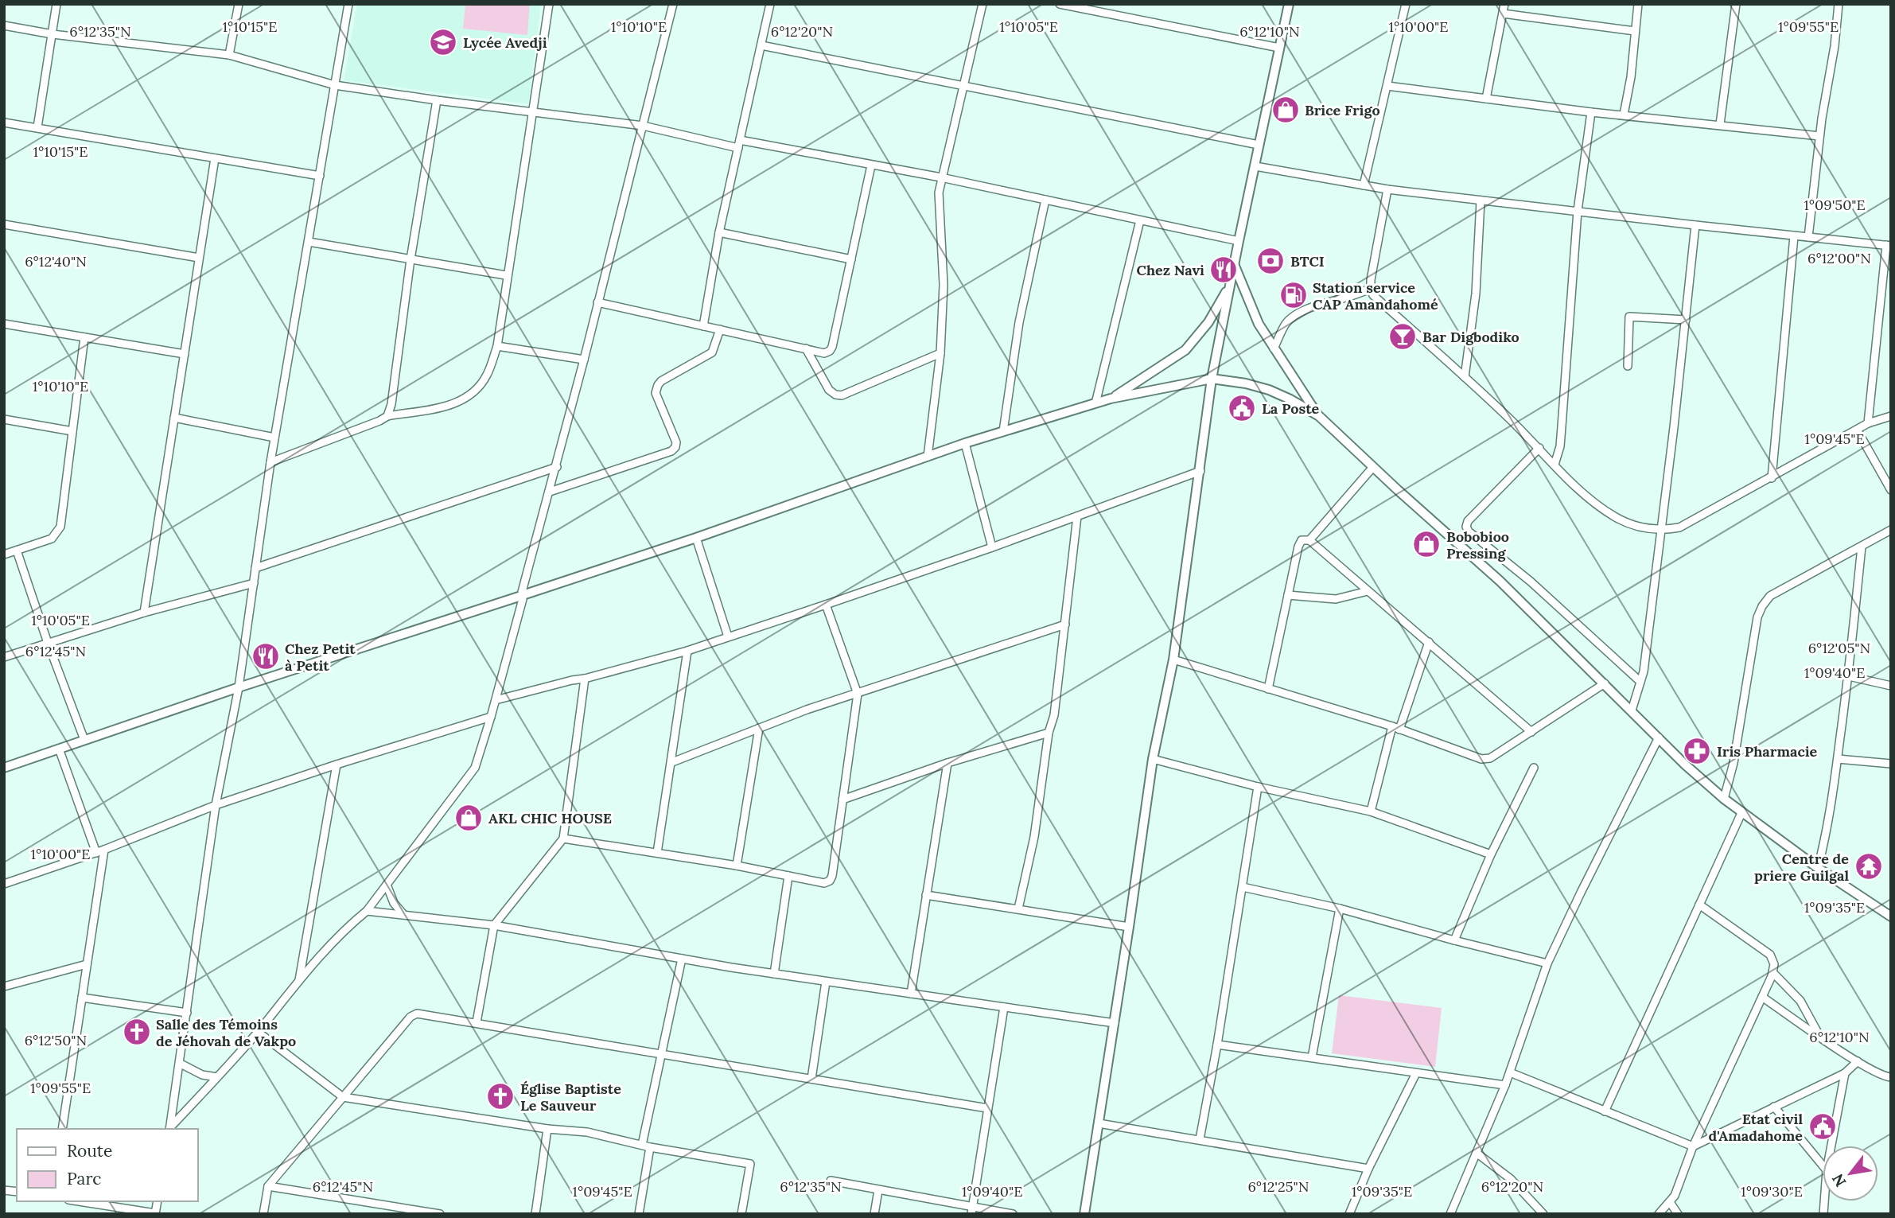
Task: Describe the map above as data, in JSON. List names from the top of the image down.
{
  "places": {
    "school or university": ["Lycée Avedji"],
    "shop": ["Brice Frigo", "Bobobioo Pressing", "AKL CHIC HOUSE"],
    "bank": ["BTCI"],
    "restaurant": ["Chez Navi", "Chez Petit à Petit"],
    "fuel station": ["Station service CAP Amandahomé"],
    "bar": ["Bar Digbodiko"],
    "public building": ["La Poste", "Etat civil d'Amadahome"],
    "pharmacy": ["Iris Pharmacie"],
    "temple": ["Centre de priere Guilgal"],
    "church": ["Salle des Témoins de Jéhovah de Vakpo", "Église Baptiste Le Sauveur"]
  },
  "legend": ["Route", "Parc"],
  "north": "bottom left",
  "coordinates": [
    "1°10'15\"E",
    "1°10'10\"E",
    "1°10'05\"E",
    "1°10'00\"E",
    "1°09'55\"E",
    "6°12'35\"N",
    "6°12'20\"N",
    "6°12'10\"N",
    "1°09'50\"E",
    "6°12'00\"N",
    "6°12'40\"N",
    "1°09'45\"E",
    "6°12'05\"N",
    "6°12'45\"N",
    "1°09'40\"E",
    "1°09'35\"E",
    "6°12'50\"N",
    "6°12'25\"N",
    "1°09'30\"E"
  ]
}
